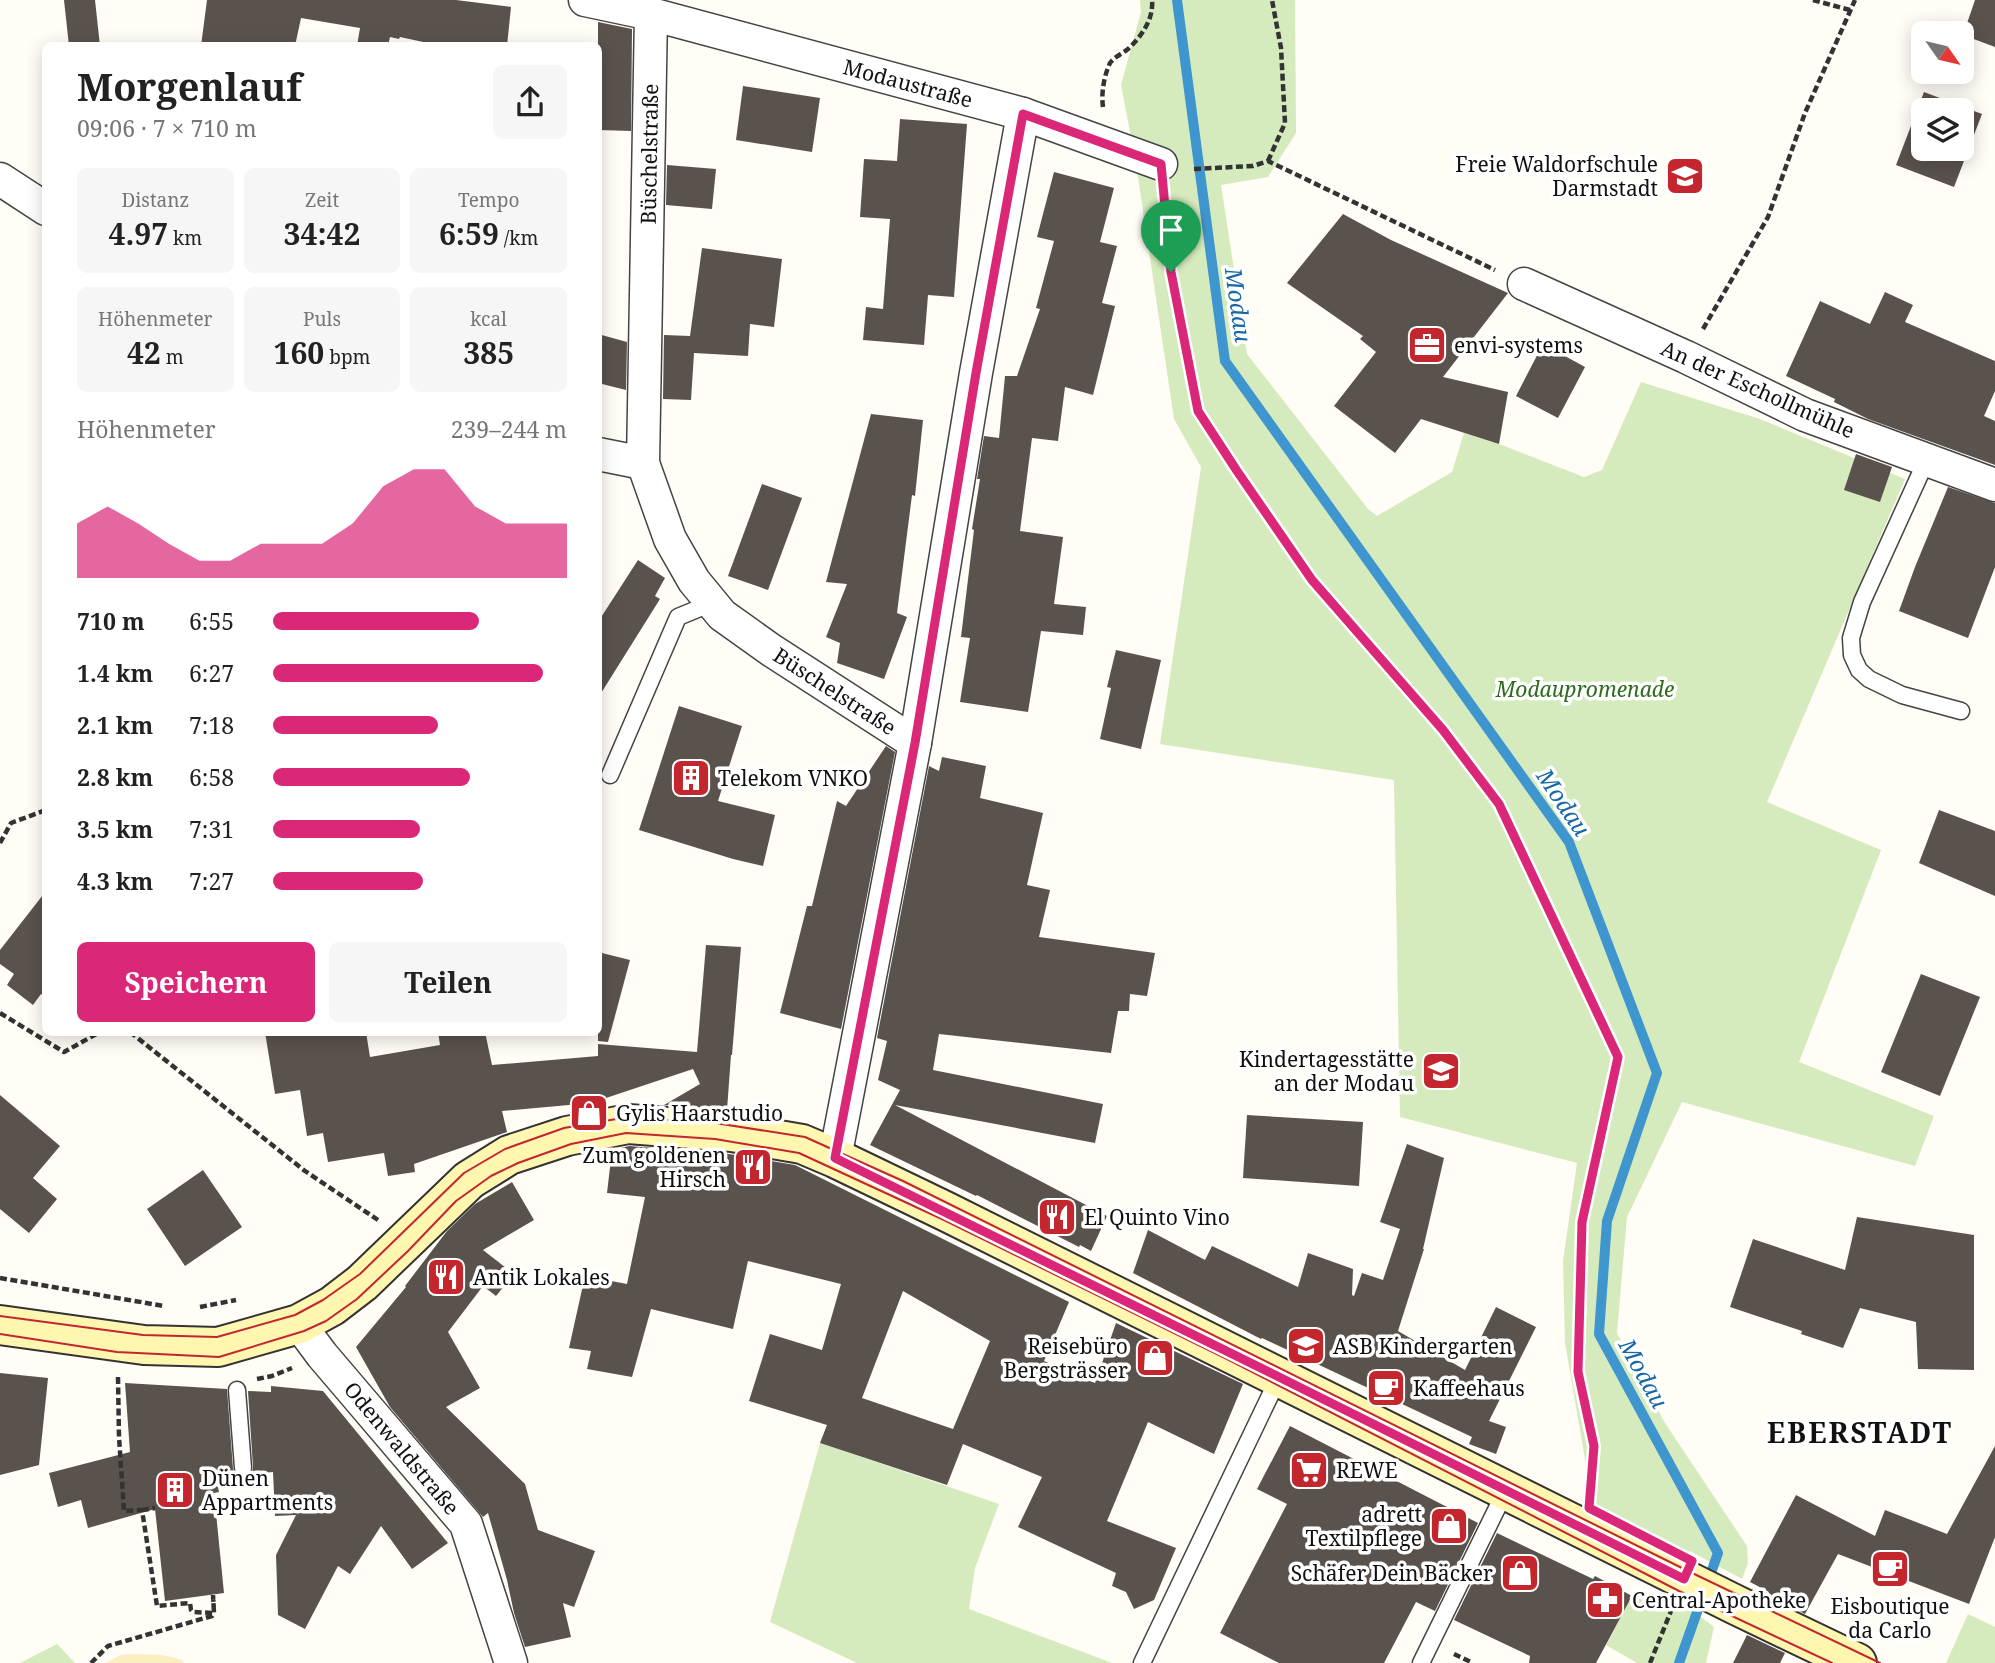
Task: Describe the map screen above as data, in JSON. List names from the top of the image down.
{
  "streets": {
    "street": [
      "Modaustraße",
      "Büschelstraße",
      "An der Eschollmühle",
      "Odenwaldstraße"
    ]
  },
  "crossings": [
    ["Modaustraße", "Büschelstraße"]
  ],
  "districts": ["EBERSTADT"],
  "water": ["Modau"],
  "parks": ["Modaupromenade"],
  "places": {
    "school or university": ["Freie Waldorfschule Darmstadt", "Kindertagesstätte an der Modau", "ASB Kindergarten"],
    "office": ["envi-systems"],
    "building": ["Telekom VNKO", "Dünen Appartments"],
    "shop": [
      "Gylis Haarstudio",
      "Reisebüro Bergsträsser",
      "adrett Textilpflege",
      "Schäfer Dein Bäcker"
    ],
    "restaurant": ["Zum goldenen Hirsch", "El Quinto Vino", "Antik Lokales"],
    "cafe": ["Kaffeehaus", "Eisboutique da Carlo"],
    "supermarket": ["REWE"],
    "pharmacy": ["Central-Apotheke"]
  },
  "north": "bottom right",
  "page": {
    "heading": ["Morgenlauf", "09:06 · 7 × 710 m"],
    "stats": [
      ["Distanz", "4.97 km"],
      ["Zeit", "34:42"],
      ["Tempo", "6:59 /km"],
      ["Höhenmeter", "42 m"],
      ["Puls", "160 bpm"],
      ["kcal", "385"]
    ],
    "chart": ["Höhenmeter", "239–244 m"],
    "list": [
      {
        "name": "710 m",
        "note": "6:55"
      },
      {
        "name": "1.4 km",
        "note": "6:27"
      },
      {
        "name": "2.1 km",
        "note": "7:18"
      },
      {
        "name": "2.8 km",
        "note": "6:58"
      },
      {
        "name": "3.5 km",
        "note": "7:31"
      },
      {
        "name": "4.3 km",
        "note": "7:27"
      }
    ],
    "buttons": ["Speichern", "Teilen"]
  }
}
